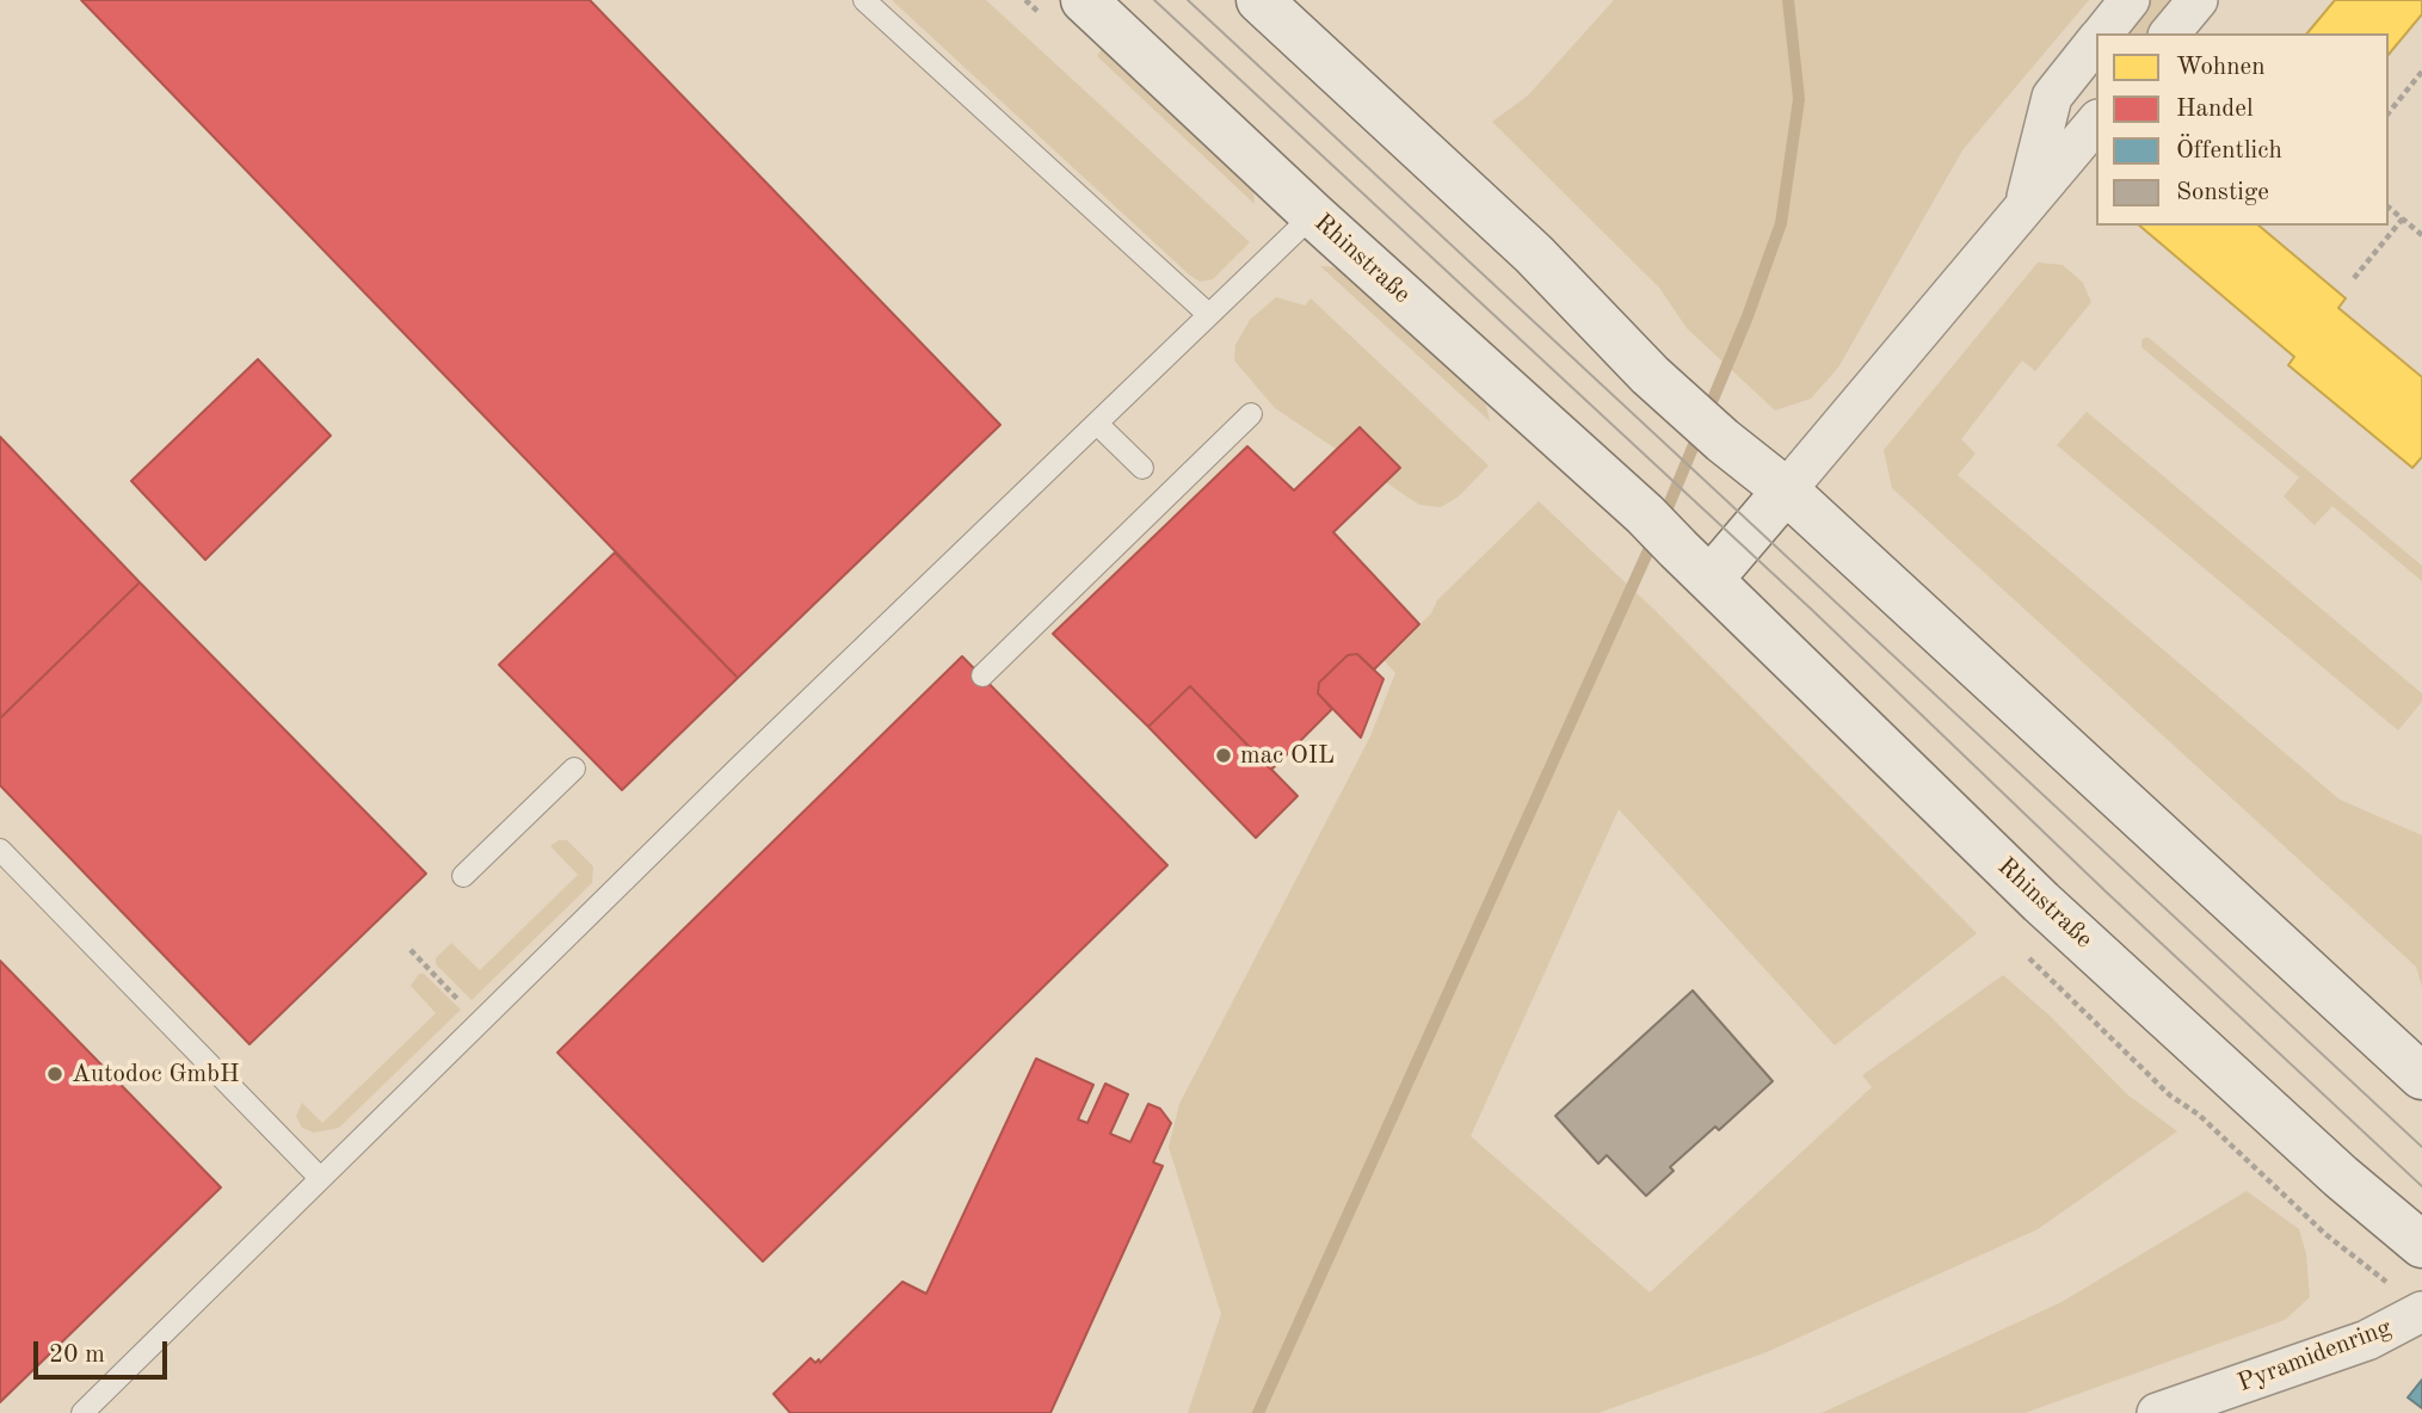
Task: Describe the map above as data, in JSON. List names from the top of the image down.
{
  "streets": {
    "main road": ["Rhinstraße"],
    "street": ["Pyramidenring"]
  },
  "places": ["mac OIL", "Autodoc GmbH"],
  "legend": [
    "Wohnen",
    "Handel",
    "Öffentlich",
    "Sonstige"
  ],
  "scale_bar": "20 m"
}
